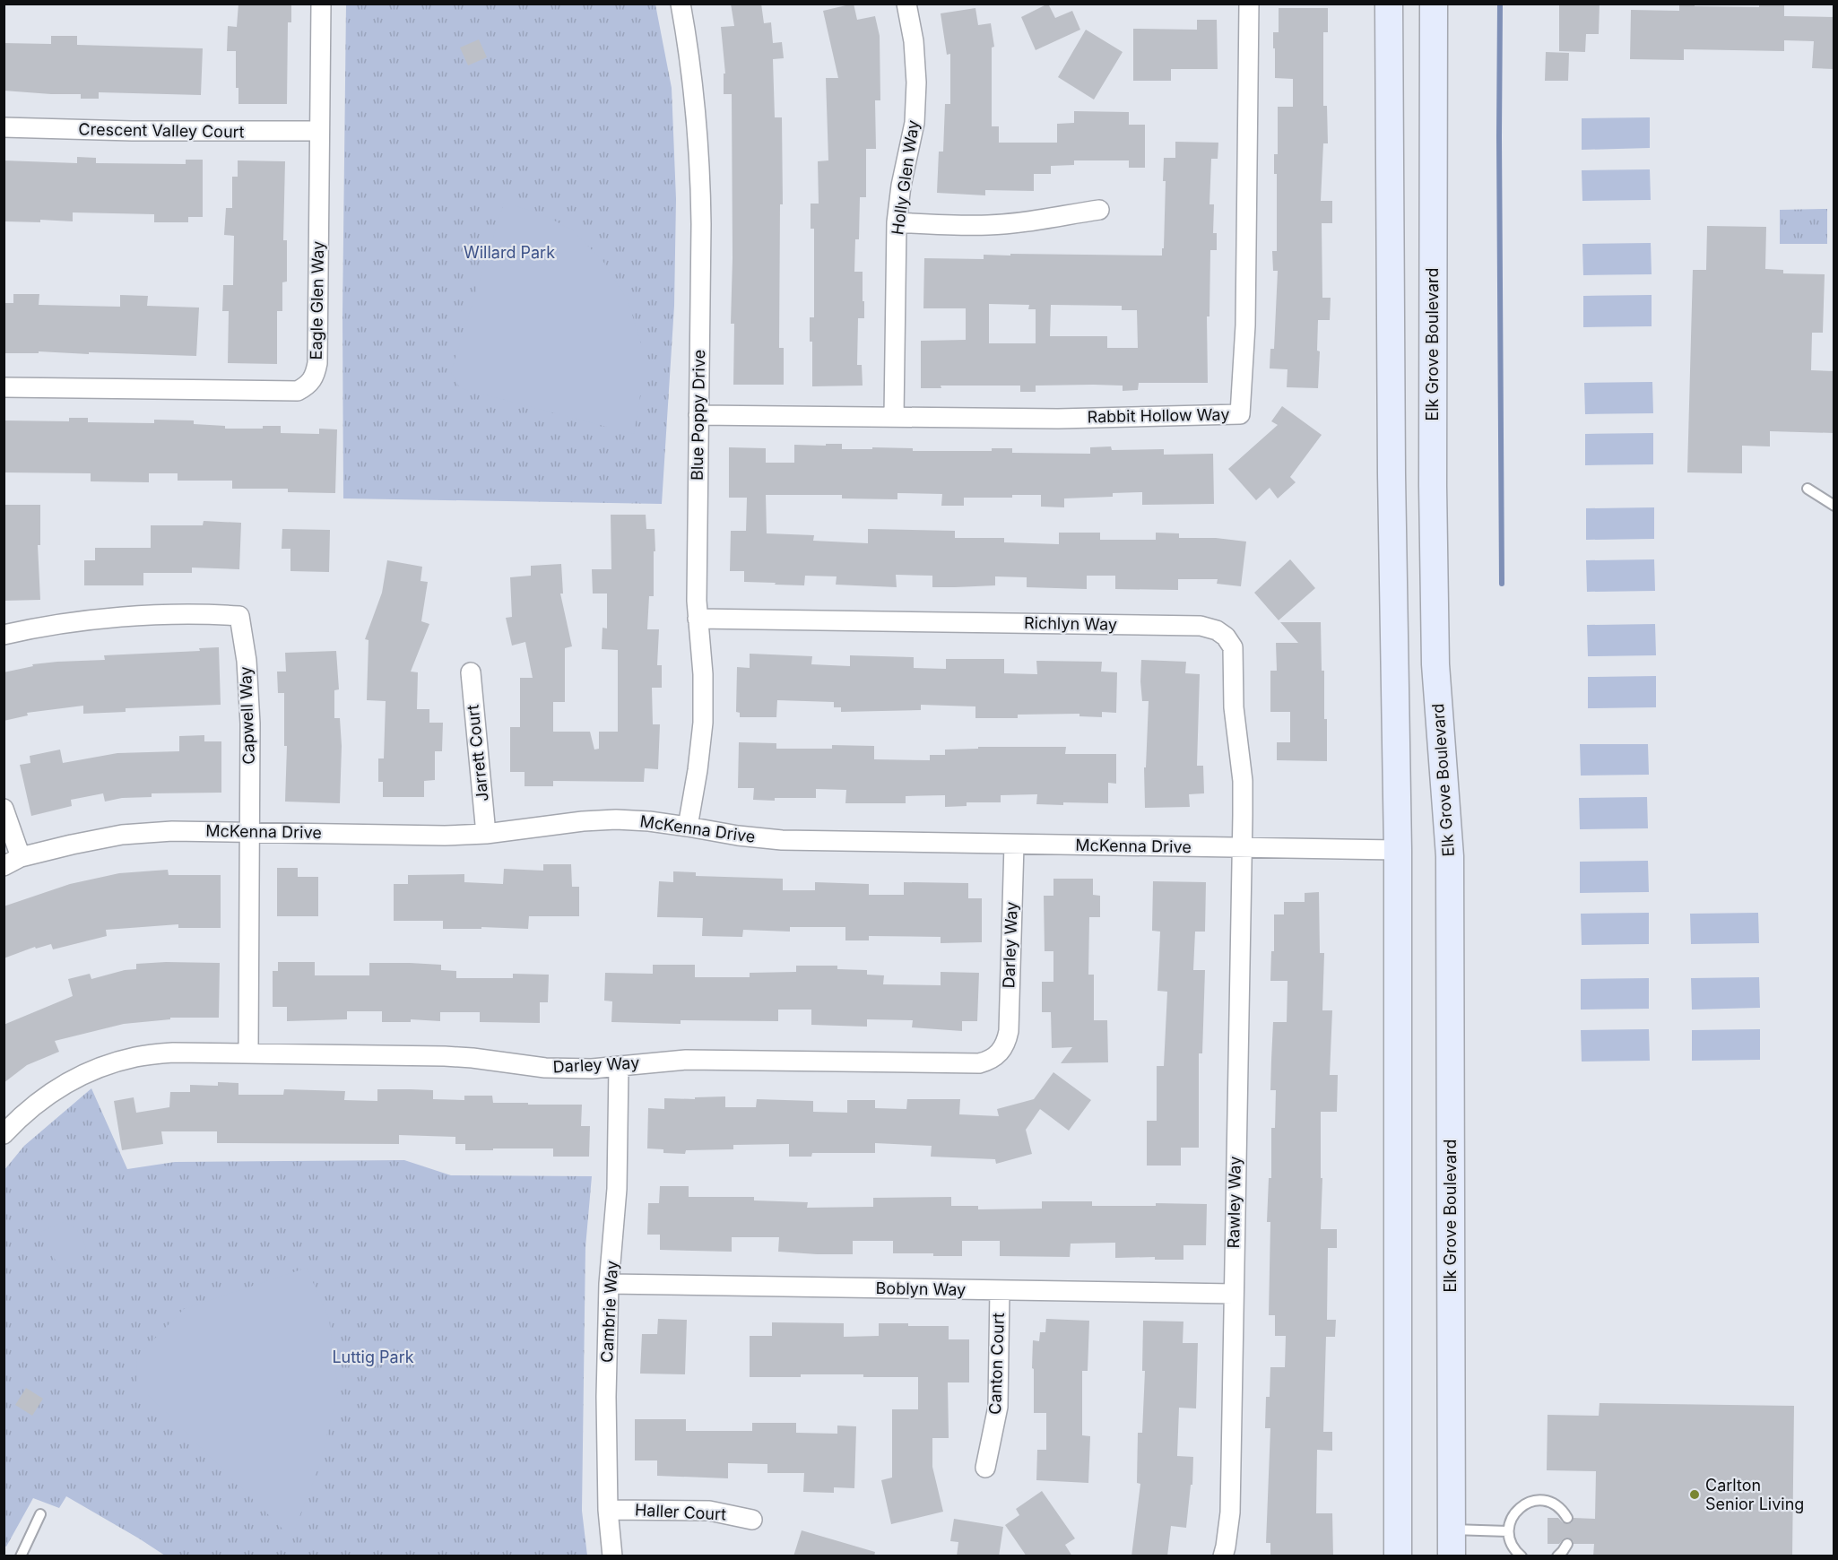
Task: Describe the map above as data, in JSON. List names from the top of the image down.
{
  "streets": {
    "main road": ["Elk Grove Boulevard"],
    "street": [
      "Crescent Valley Court",
      "Holly Glen Way",
      "Eagle Glen Way",
      "Blue Poppy Drive",
      "Rabbit Hollow Way",
      "Richlyn Way",
      "Capwell Way",
      "Jarrett Court",
      "McKenna Drive",
      "Darley Way",
      "Rawley Way",
      "Boblyn Way",
      "Cambrie Way",
      "Canton Court",
      "Haller Court"
    ]
  },
  "crossings": [
    ["Crescent Valley Court", "Eagle Glen Way"],
    ["Holly Glen Way", "Rabbit Hollow Way"],
    ["Blue Poppy Drive", "Rabbit Hollow Way"],
    ["Blue Poppy Drive", "Richlyn Way"],
    ["Blue Poppy Drive", "McKenna Drive"],
    ["Richlyn Way", "McKenna Drive"],
    ["Richlyn Way", "Rawley Way"],
    ["Capwell Way", "McKenna Drive"],
    ["Capwell Way", "Darley Way"],
    ["Jarrett Court", "McKenna Drive"],
    ["McKenna Drive", "Darley Way"],
    ["McKenna Drive", "Rawley Way"],
    ["Darley Way", "Cambrie Way"],
    ["Rawley Way", "Boblyn Way"],
    ["Boblyn Way", "Cambrie Way"],
    ["Boblyn Way", "Canton Court"],
    ["Cambrie Way", "Haller Court"]
  ],
  "parks": ["Willard Park", "Luttig Park"],
  "places": ["Carlton Senior Living"]
}
